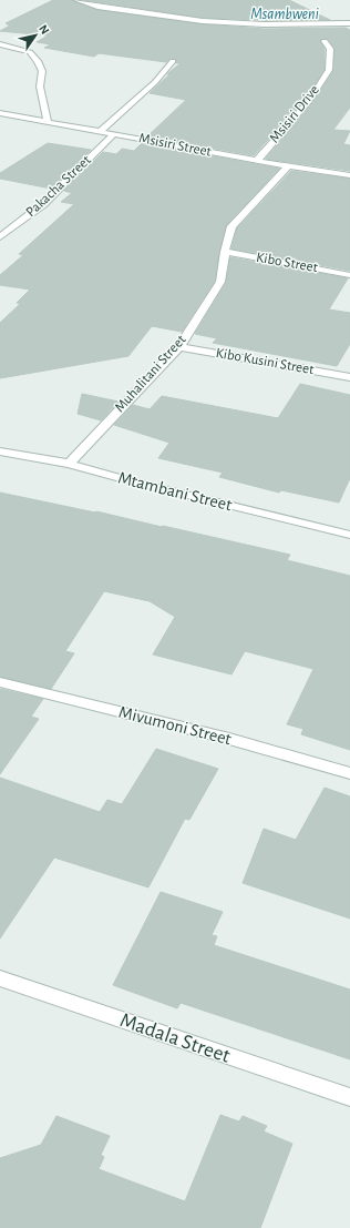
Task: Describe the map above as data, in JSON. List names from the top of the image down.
{
  "streets": {
    "street": [
      "Msisiri Drive",
      "Msisiri Street",
      "Pakacha Street",
      "Kibo Street",
      "Kibo Kusini Street",
      "Muhalitani Street",
      "Mtambani Street",
      "Mivumoni Street",
      "Madala Street"
    ]
  },
  "crossings": [
    ["Msisiri Drive", "Msisiri Street"],
    ["Msisiri Street", "Pakacha Street"],
    ["Msisiri Street", "Muhalitani Street"],
    ["Kibo Street", "Muhalitani Street"],
    ["Kibo Kusini Street", "Muhalitani Street"],
    ["Muhalitani Street", "Mtambani Street"]
  ],
  "water": ["Msambweni"],
  "north": "top right"
}
